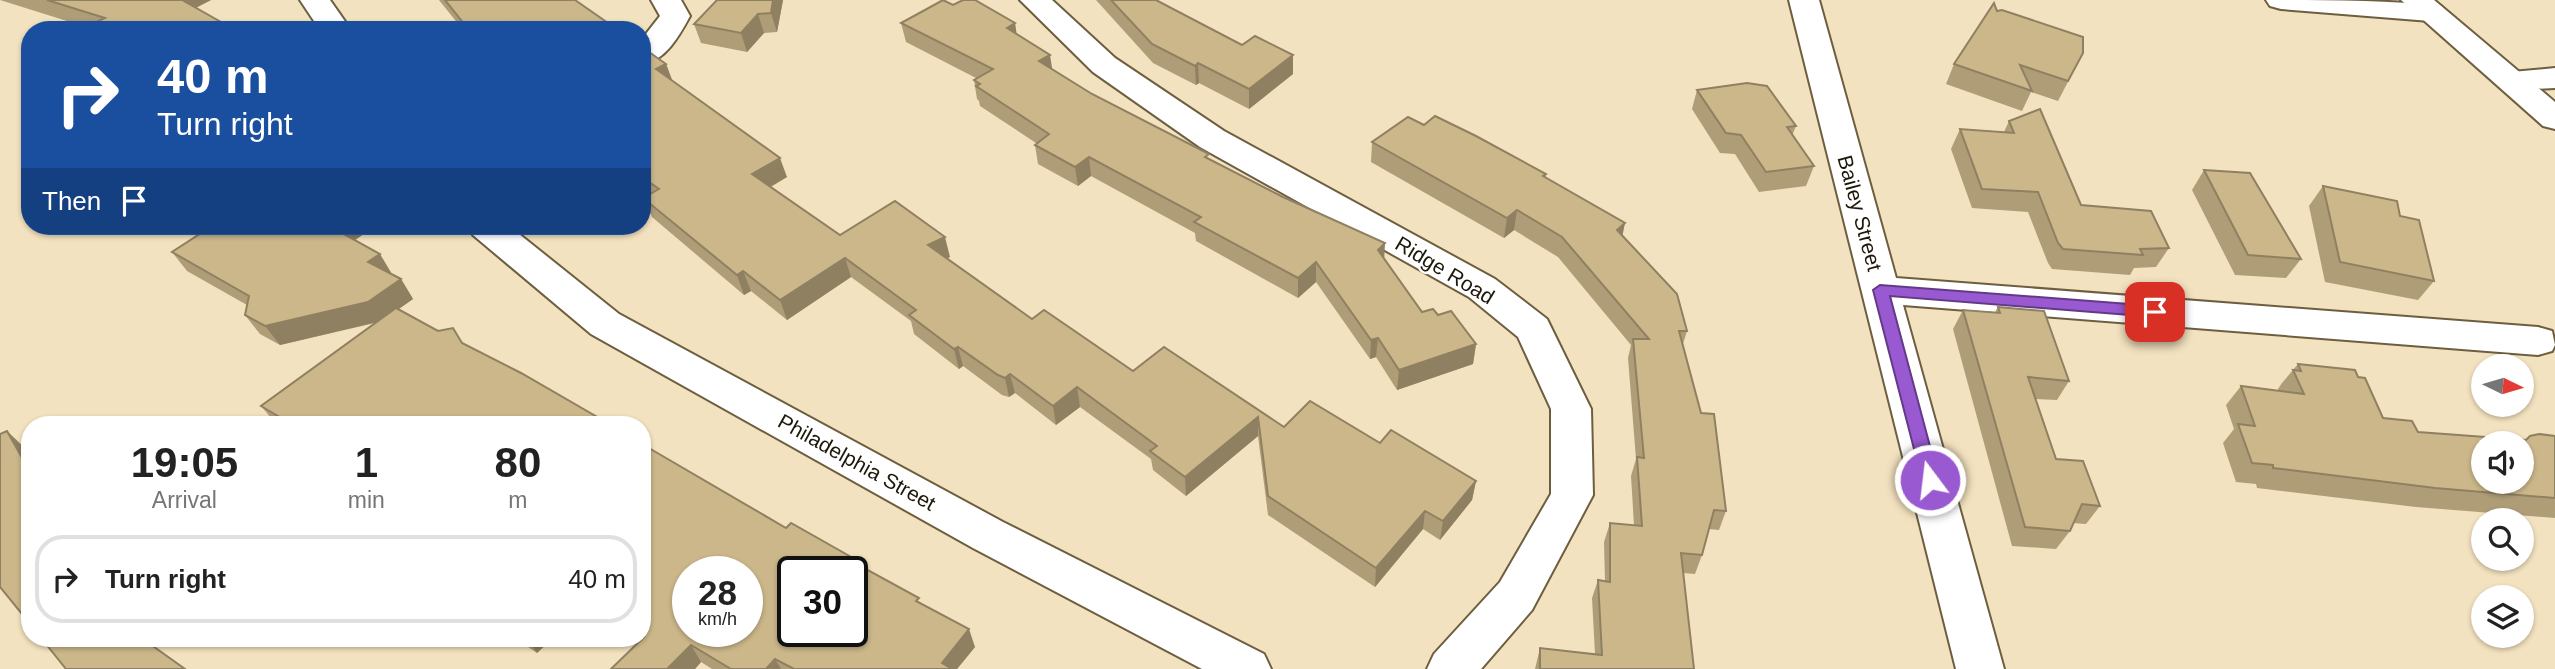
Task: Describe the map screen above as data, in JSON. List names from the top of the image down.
{
  "streets": {
    "street": ["Bailey Street", "Ridge Road", "Philadelphia Street"]
  },
  "north": "right",
  "page": {
    "turn": ["40 m", "Turn right"],
    "then": "Then",
    "eta": [
      "19:05",
      "Arrival",
      "1",
      "min",
      "80",
      "m"
    ],
    "list": [
      {
        "name": "Turn right",
        "value": "40 m"
      }
    ],
    "speed": "28 km/h",
    "limit": "30"
  }
}
